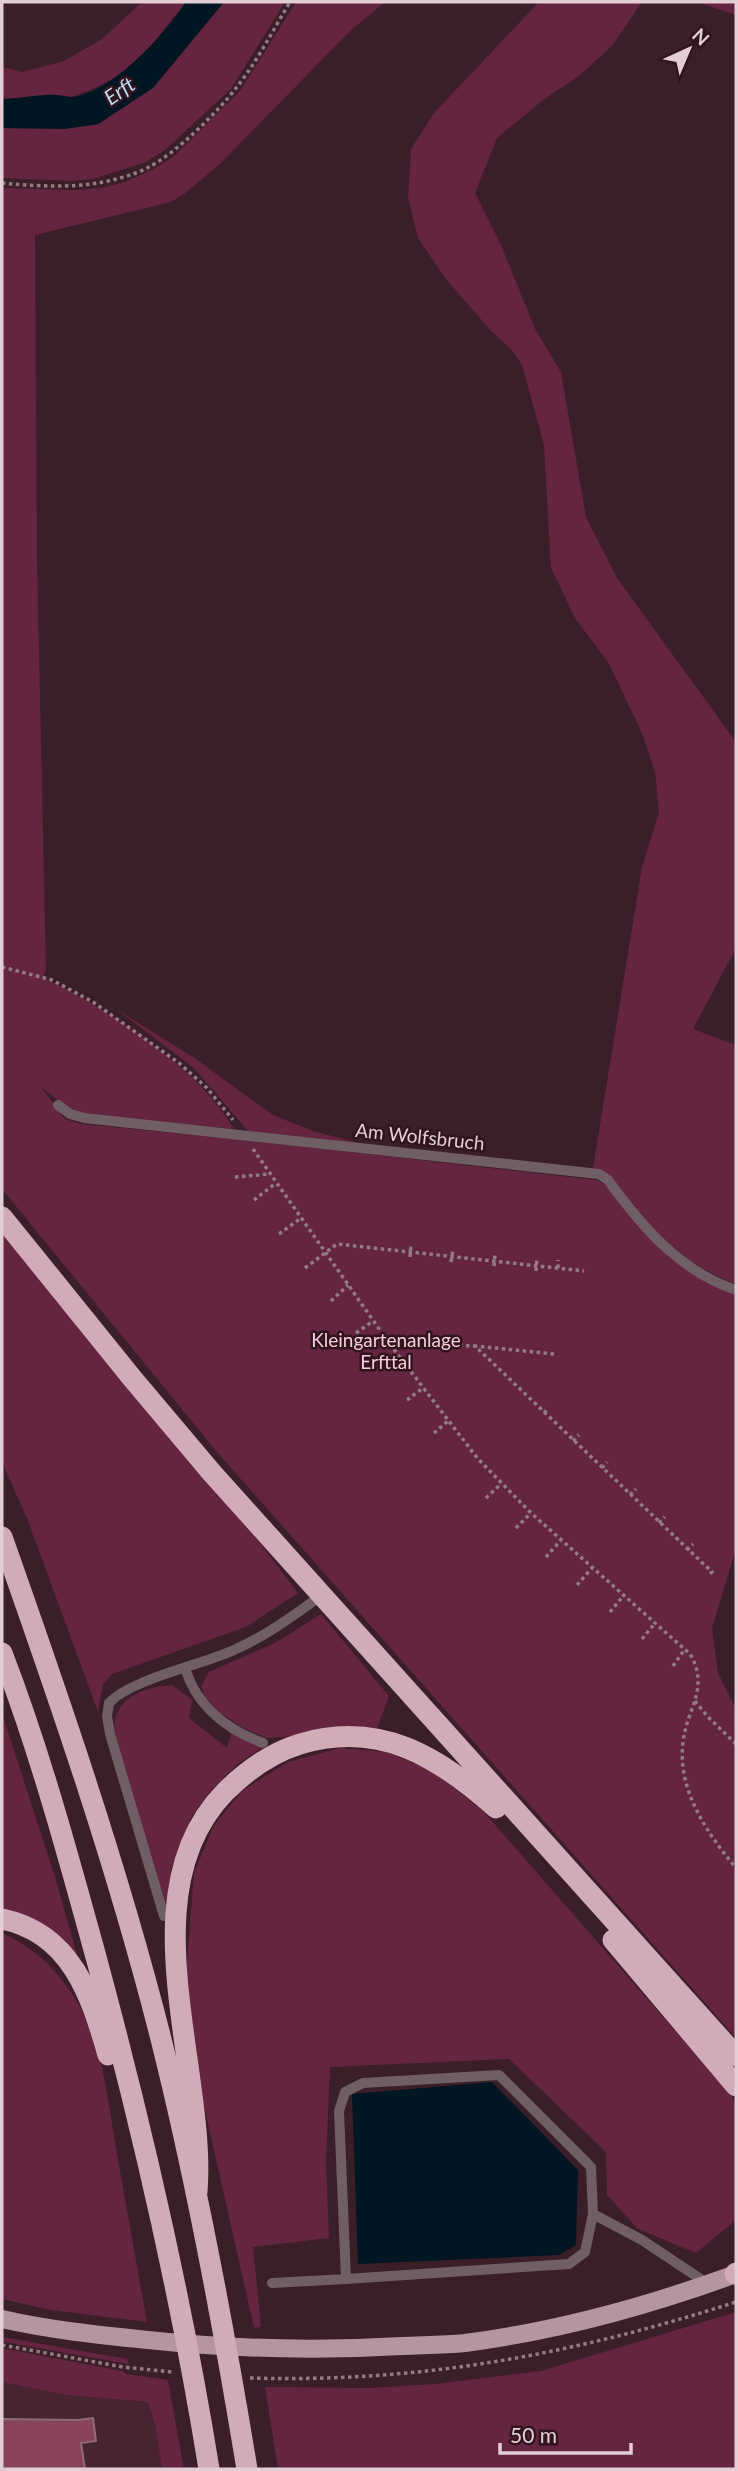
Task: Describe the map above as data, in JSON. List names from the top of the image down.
{
  "streets": {
    "lane": ["Am Wolfsbruch"]
  },
  "water": ["Erft"],
  "parks": ["Kleingartenanlage Erfttal"],
  "scale_bar": "50 m",
  "north": "top right"
}
